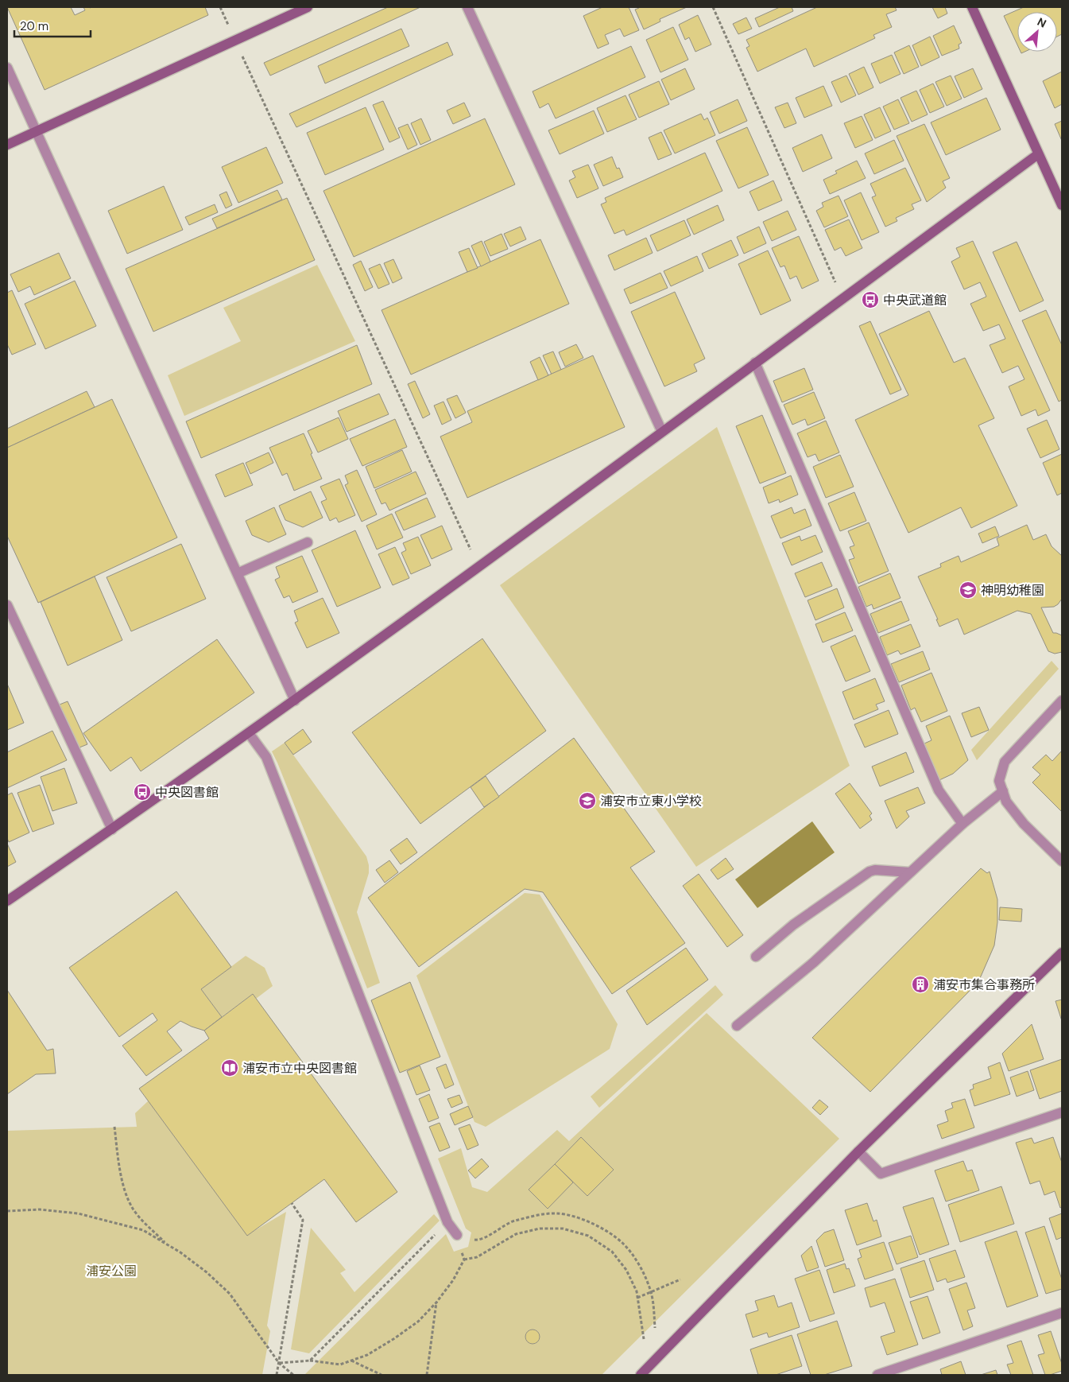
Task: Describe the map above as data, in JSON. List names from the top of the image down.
{
  "parks": ["浦安公園"],
  "places": {
    "bus stop": ["中央武道館", "中央図書館"],
    "school or university": ["神明幼稚園", "浦安市立東小学校"],
    "building": ["浦安市集合事務所"],
    "library": ["浦安市立中央図書館"]
  },
  "scale_bar": "20 m",
  "north": "top right"
}
